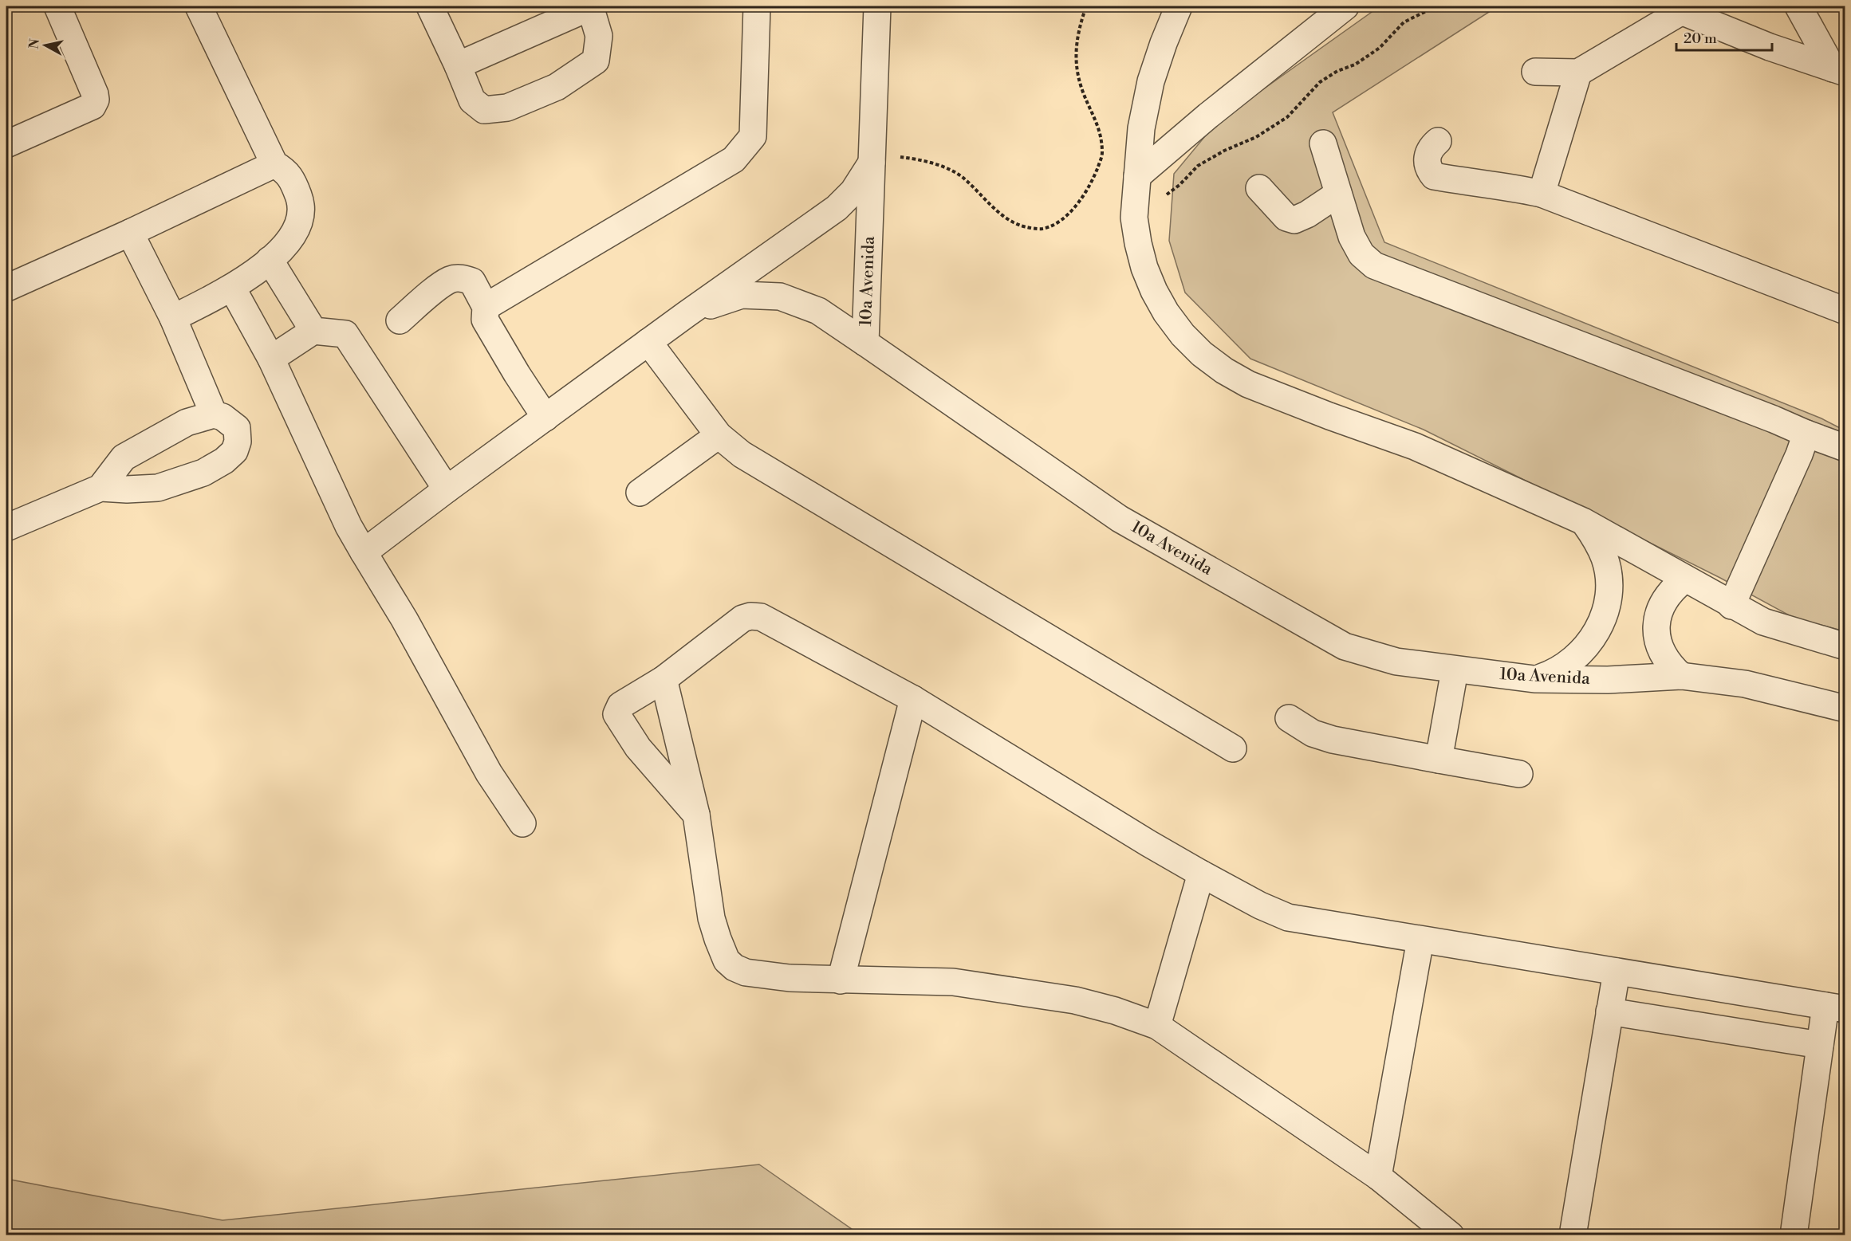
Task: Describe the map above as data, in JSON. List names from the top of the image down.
{
  "streets": {
    "street": ["10a Avenida"]
  },
  "scale_bar": "20 m",
  "north": "left"
}
